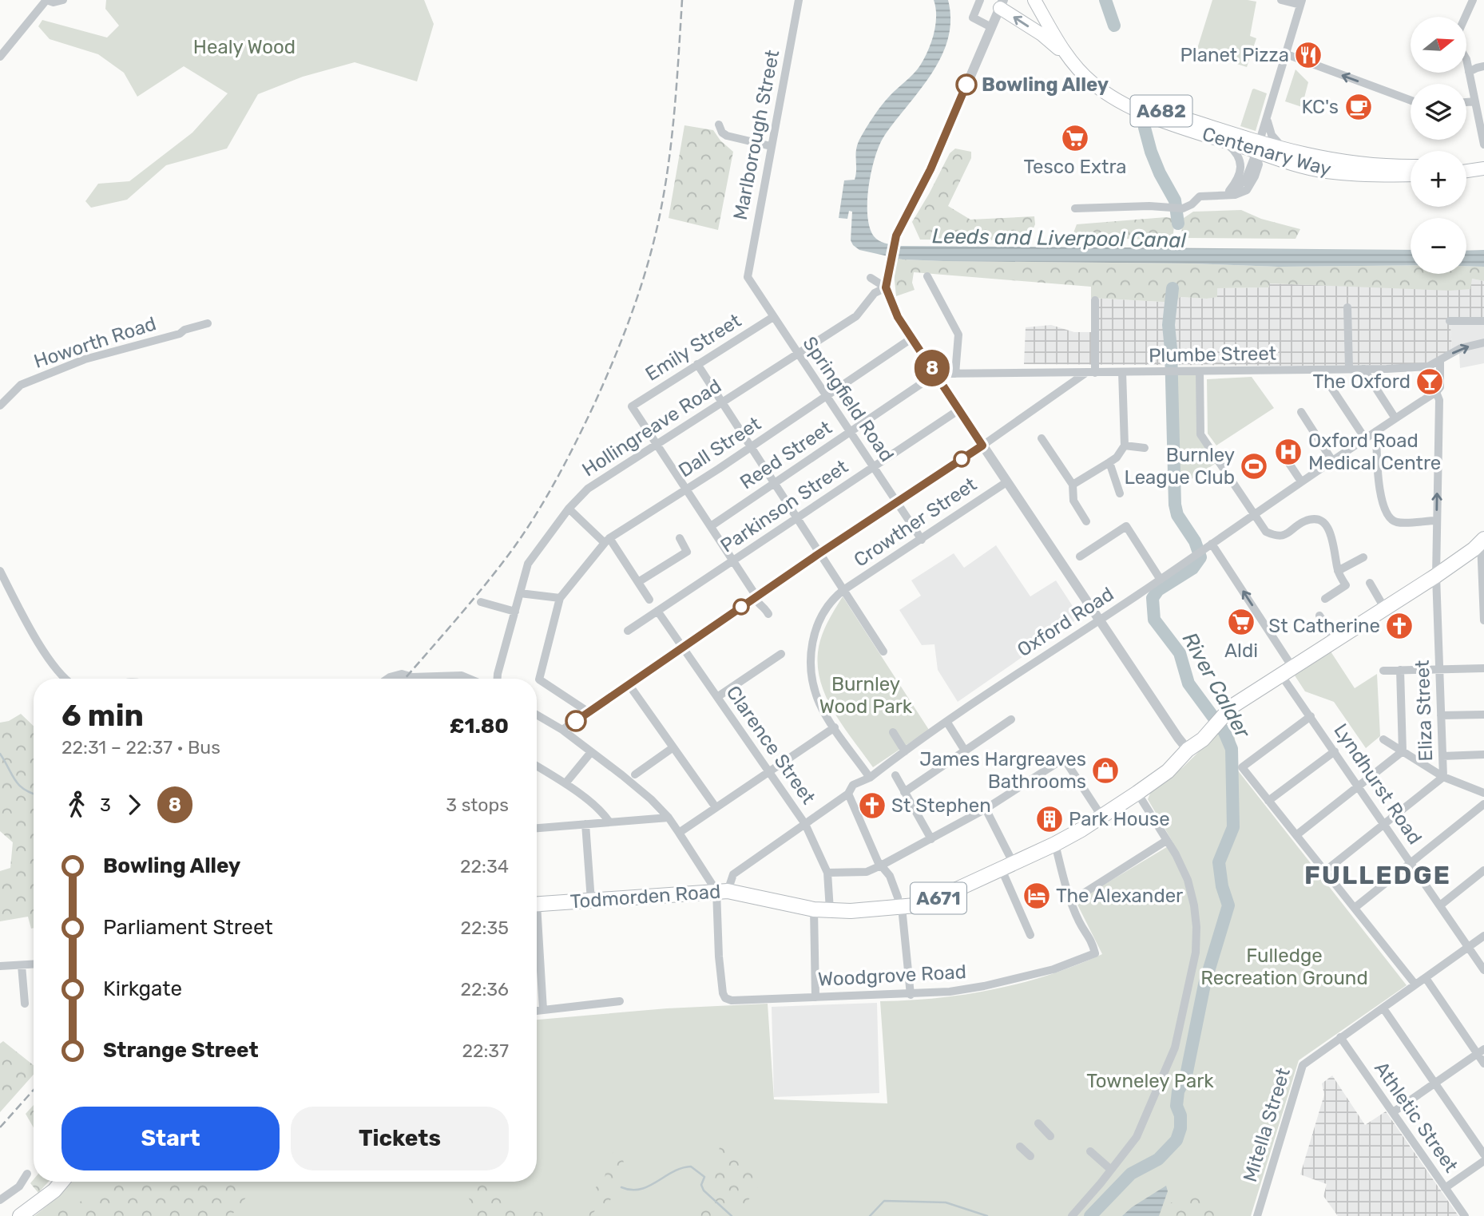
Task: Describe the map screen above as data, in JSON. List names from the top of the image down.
{
  "streets": {
    "highway": ["Todmorden Road", "A671"],
    "main road": ["A682", "Centenary Way"],
    "street": [
      "Marlborough Street",
      "Howorth Road",
      "Emily Street",
      "Plumbe Street",
      "Springfield Road",
      "Hollingreave Road",
      "Dall Street",
      "Reed Street",
      "Parkinson Street",
      "Crowther Street",
      "Oxford Road",
      "Eliza Street",
      "Clarence Street",
      "Lyndhurst Road",
      "Woodgrove Road",
      "Athletic Street",
      "Mitella Street"
    ]
  },
  "crossings": [
    ["A682", "Centenary Way"],
    ["Marlborough Street", "Springfield Road"],
    ["Emily Street", "Springfield Road"],
    ["Emily Street", "Hollingreave Road"],
    ["Plumbe Street", "Reed Street"],
    ["Plumbe Street", "Eliza Street"],
    ["Springfield Road", "Hollingreave Road"],
    ["Springfield Road", "Dall Street"],
    ["Springfield Road", "Reed Street"],
    ["Springfield Road", "Parkinson Street"],
    ["Springfield Road", "Crowther Street"],
    ["Parkinson Street", "Clarence Street"],
    ["Crowther Street", "Oxford Road"],
    ["Oxford Road", "Eliza Street"],
    ["Oxford Road", "Clarence Street"],
    ["Oxford Road", "Lyndhurst Road"],
    ["Oxford Road", "Todmorden Road"],
    ["Oxford Road", "Woodgrove Road"],
    ["Eliza Street", "Todmorden Road"],
    ["Clarence Street", "Todmorden Road"],
    ["Lyndhurst Road", "Todmorden Road"],
    ["Lyndhurst Road", "Mitella Street"],
    ["Todmorden Road", "Woodgrove Road"],
    ["Athletic Street", "Mitella Street"]
  ],
  "districts": ["FULLEDGE"],
  "water": ["Leeds and Liverpool Canal", "River Calder"],
  "parks": [
    "Healy Wood",
    "Burnley Wood Park",
    "Fulledge Recreation Ground",
    "Towneley Park"
  ],
  "places": {
    "restaurant": ["Planet Pizza"],
    "other": ["Bowling Alley"],
    "cafe": ["KC's"],
    "supermarket": ["Tesco Extra", "Aldi"],
    "bar": ["The Oxford"],
    "hospital": ["Oxford Road Medical Centre"],
    "sports": ["Burnley League Club"],
    "church": ["St Catherine", "St Stephen"],
    "shop": ["James Hargreaves Bathrooms"],
    "building": ["Park House"],
    "hotel": ["The Alexander"]
  },
  "lines": ["bus line 8"],
  "north": "right",
  "page": {
    "on_map": "8",
    "map_buttons": ["+", "−"],
    "heading": ["6 min", "22:31 – 22:37 · Bus", "£1.80"],
    "legs": ["3", "8", "3 stops"],
    "list": [
      {
        "name": "Bowling Alley",
        "value": "22:34"
      },
      {
        "name": "Parliament Street",
        "value": "22:35"
      },
      {
        "name": "Kirkgate",
        "value": "22:36"
      },
      {
        "name": "Strange Street",
        "value": "22:37"
      }
    ],
    "buttons": ["Start", "Tickets"]
  }
}
